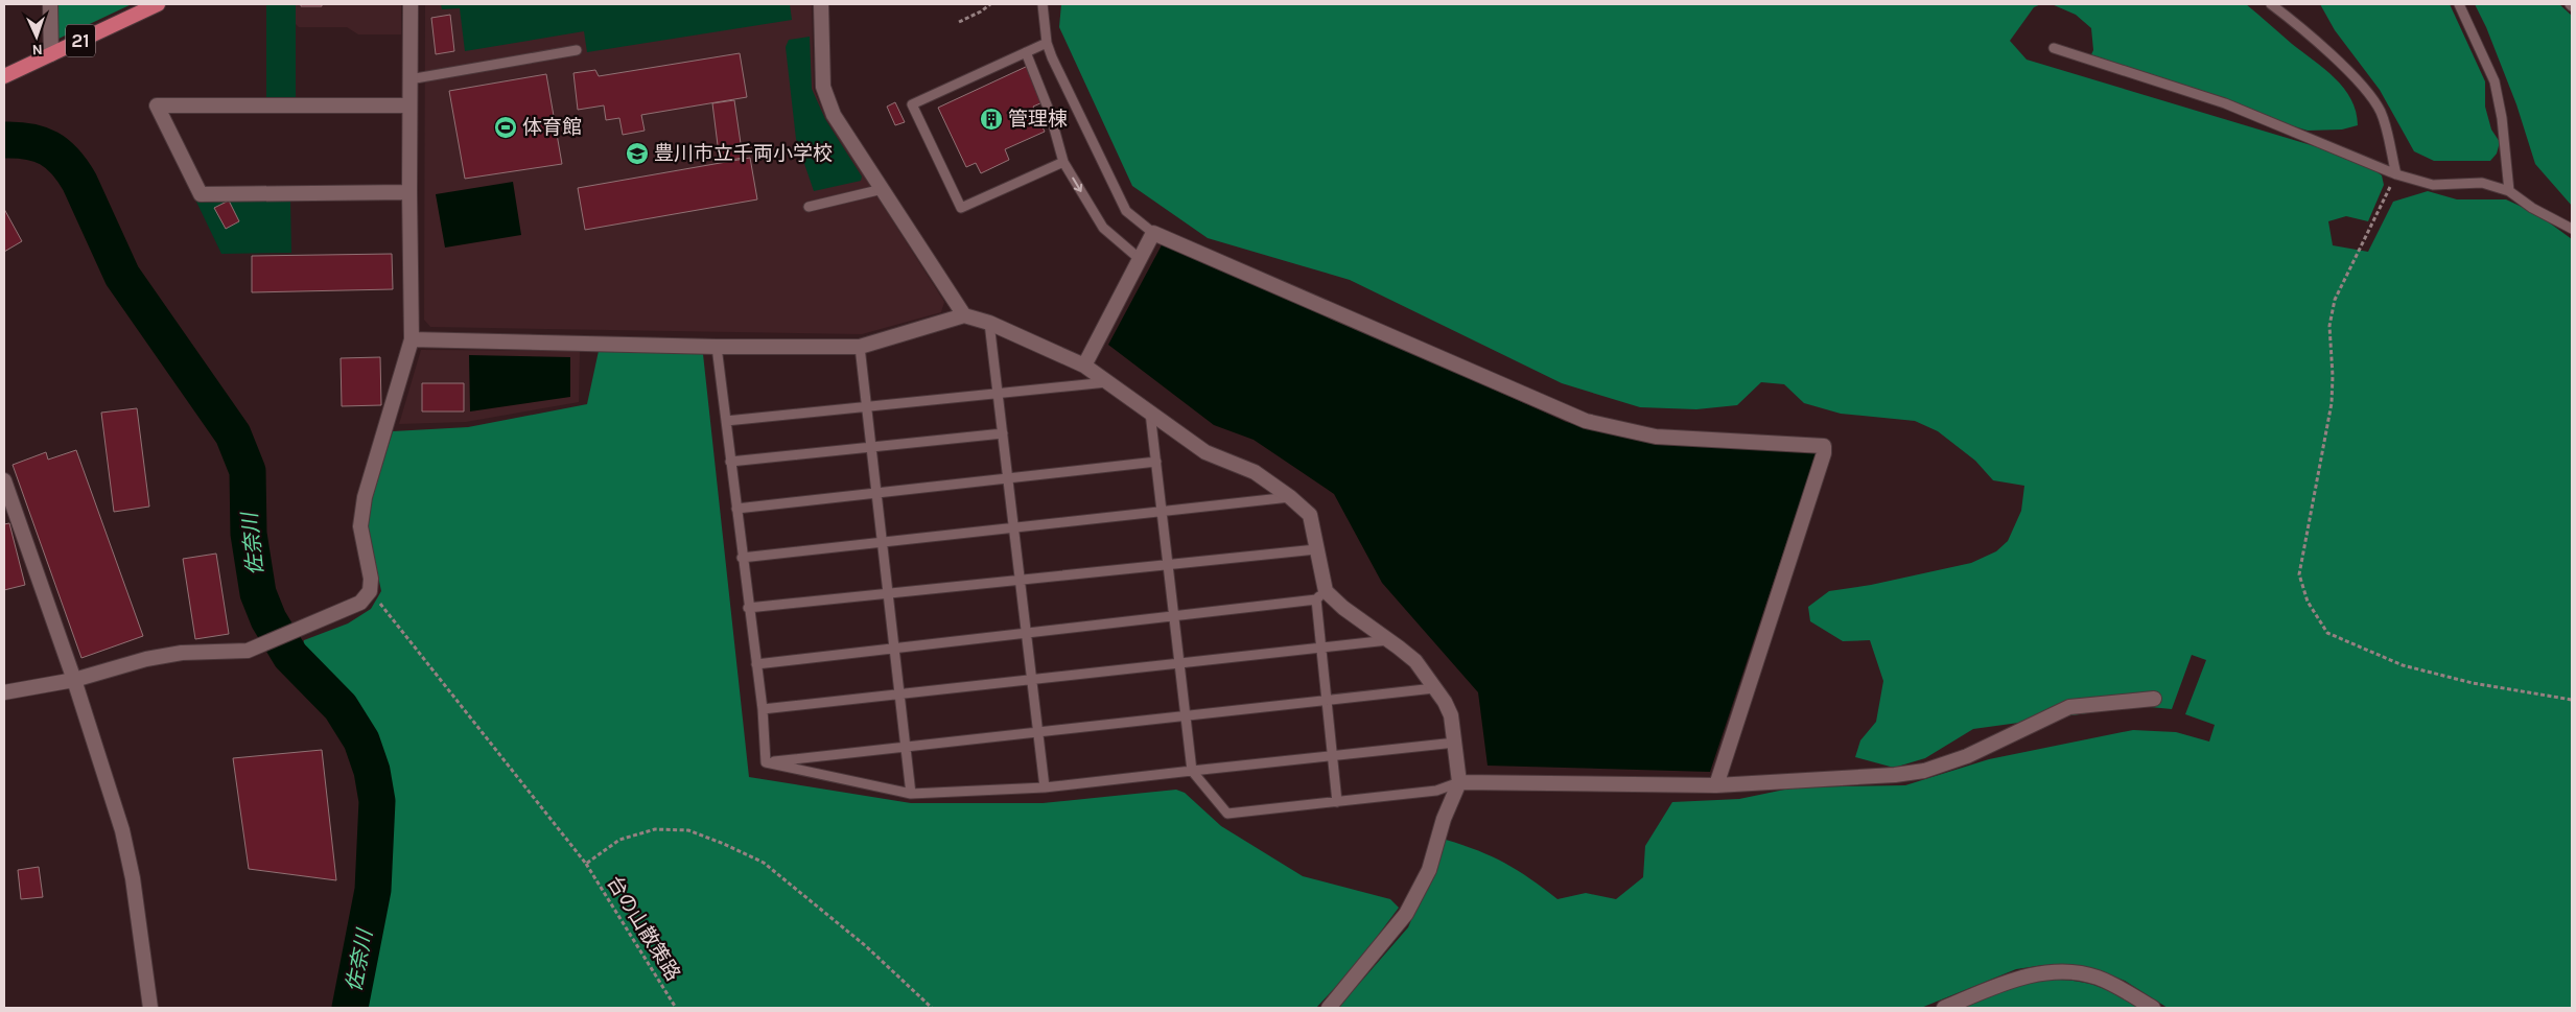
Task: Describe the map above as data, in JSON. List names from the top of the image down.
{
  "streets": {
    "main road": ["21"],
    "path": ["台の山散策路"]
  },
  "water": ["佐奈川"],
  "places": {
    "building": ["管理棟"],
    "sports": ["体育館"],
    "school or university": ["豊川市立千両小学校"]
  },
  "north": "bottom"
}
